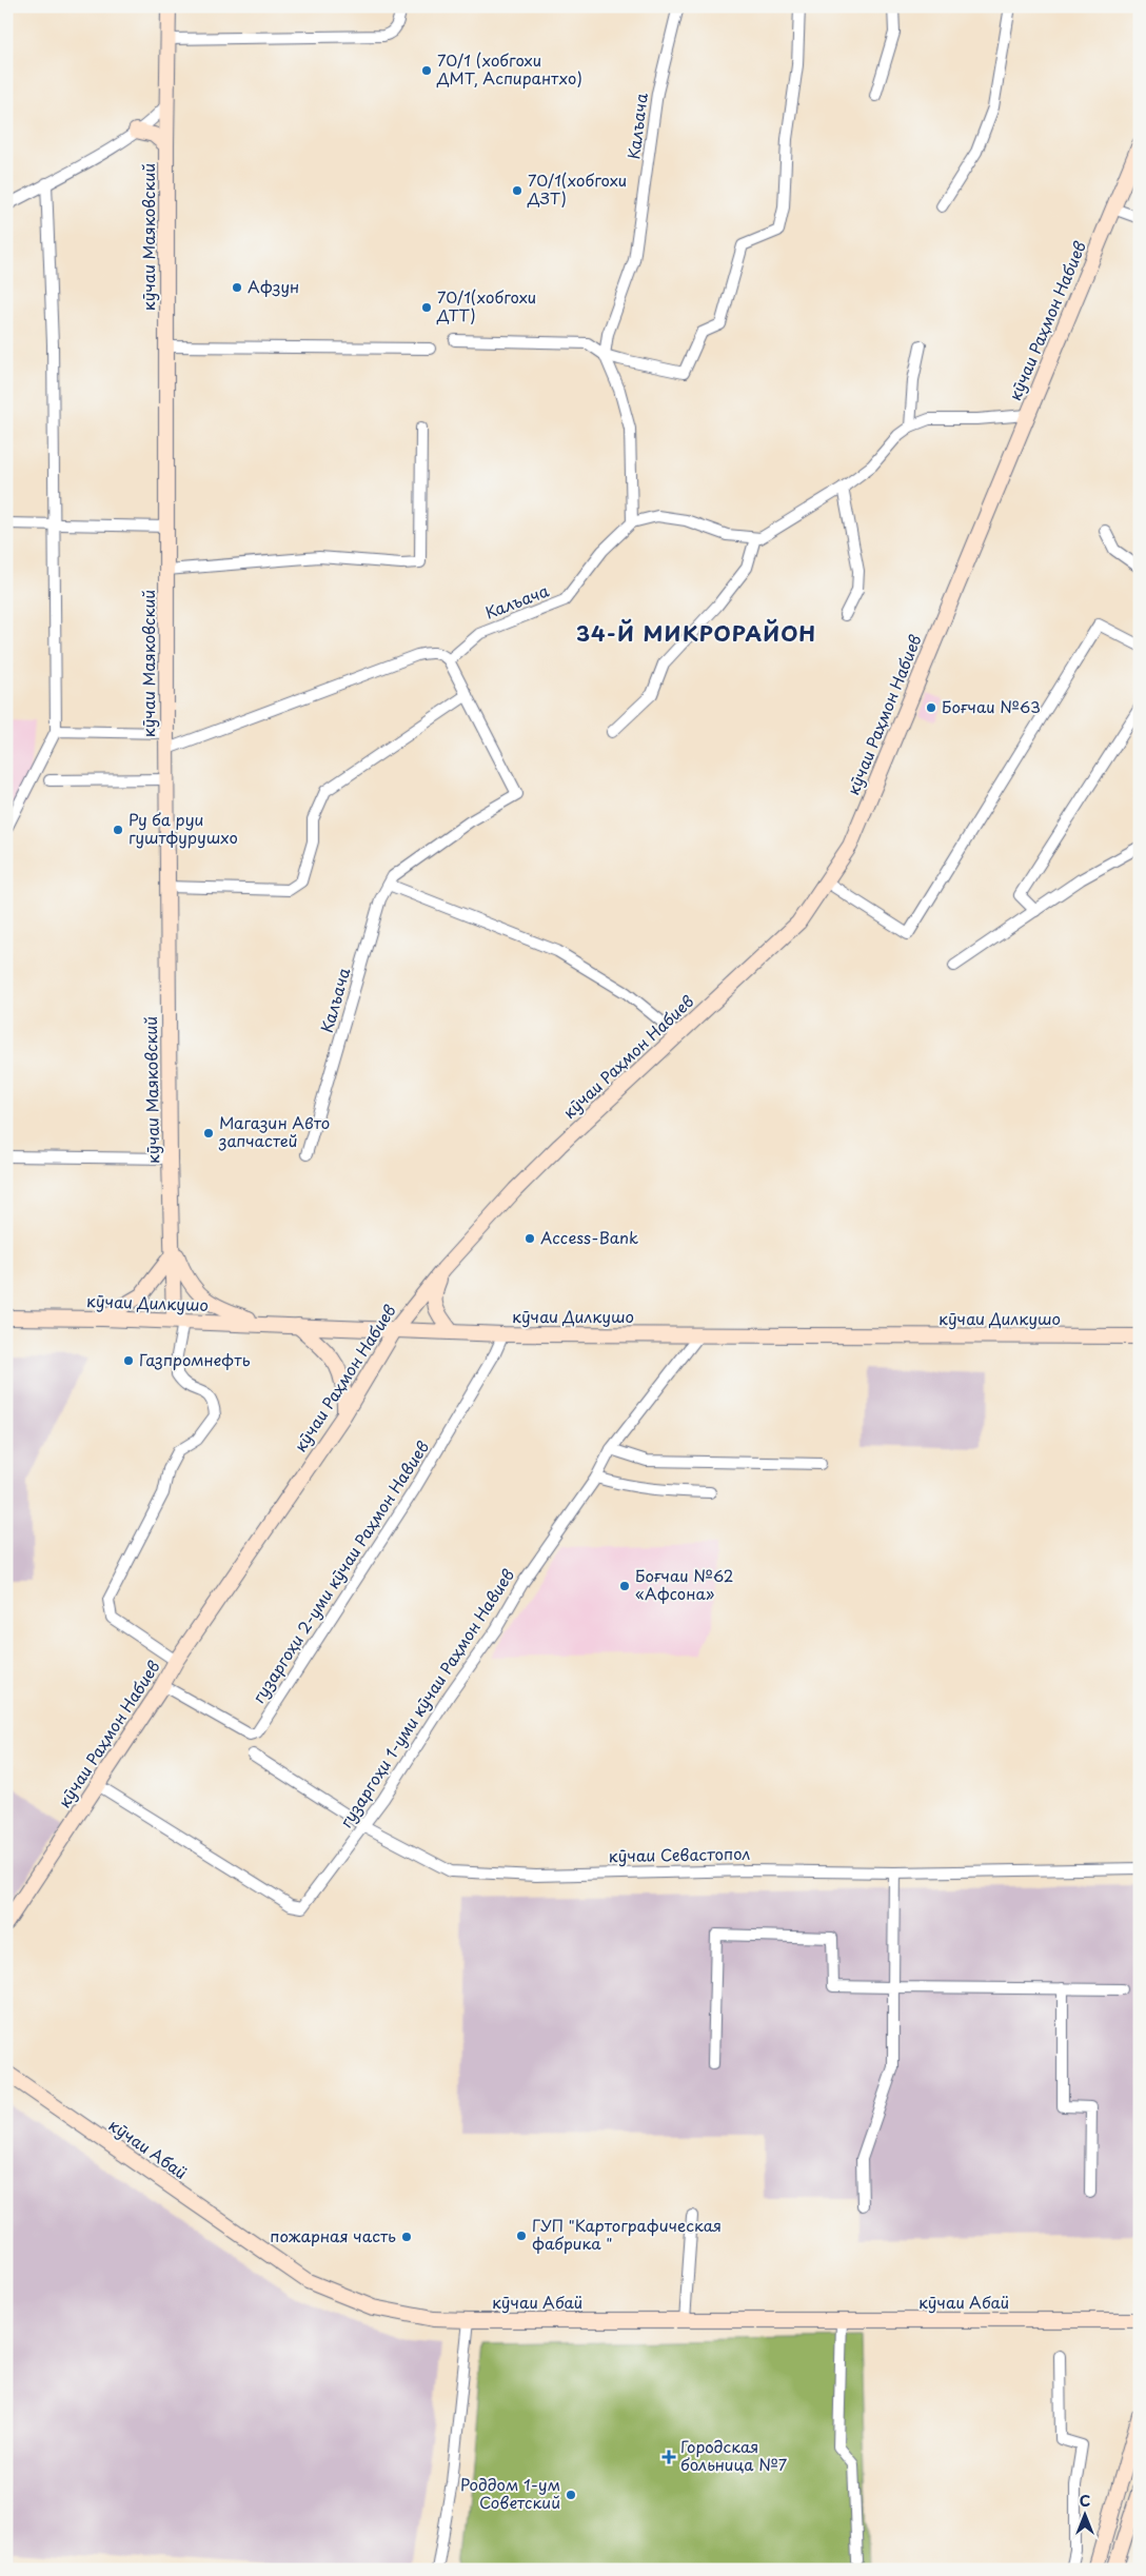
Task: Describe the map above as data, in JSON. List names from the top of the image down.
{
  "streets": {
    "street": [
      "Калъача",
      "кӯчаи Маяковский",
      "кӯчаи Раҳмон Набиев",
      "кӯчаи Дилкушо",
      "гузаргоҳи 2-уми кӯчаи Раҳмон Навиев",
      "гузаргоҳи 1-уми кӯчаи Раҳмон Навиев",
      "кӯчаи Севастопол",
      "кӯчаи Абаӣ"
    ]
  },
  "crossings": [
    ["кӯчаи Маяковский", "кӯчаи Дилкушо"],
    ["кӯчаи Раҳмон Набиев", "кӯчаи Дилкушо"],
    ["кӯчаи Раҳмон Набиев", "гузаргоҳи 2-уми кӯчаи Раҳмон Навиев"],
    ["кӯчаи Раҳмон Набиев", "гузаргоҳи 1-уми кӯчаи Раҳмон Навиев"],
    ["кӯчаи Дилкушо", "гузаргоҳи 2-уми кӯчаи Раҳмон Навиев"],
    ["кӯчаи Дилкушо", "гузаргоҳи 1-уми кӯчаи Раҳмон Навиев"],
    ["гузаргоҳи 1-уми кӯчаи Раҳмон Навиев", "кӯчаи Севастопол"]
  ],
  "districts": ["34-Й МИКРОРАЙОН"],
  "places": {
    "other": [
      "70/1 (хобгохи ДМТ, Аспирантхо)",
      "70/1(хобгохи ДЗТ)",
      "Афзун",
      "70/1(хобгохи ДТТ)",
      "Боғчаи №63",
      "Ру ба руи гуштфурушхо",
      "Магазин Авто запчастей",
      "Access-Bank",
      "Газпромнефть",
      "Боғчаи №62 «Афсона»",
      "ГУП \"Картографическая фабрика \"",
      "пожарная часть",
      "Роддом 1-ум Советский"
    ],
    "health": ["Городская больница №7"]
  },
  "north": "top"
}
